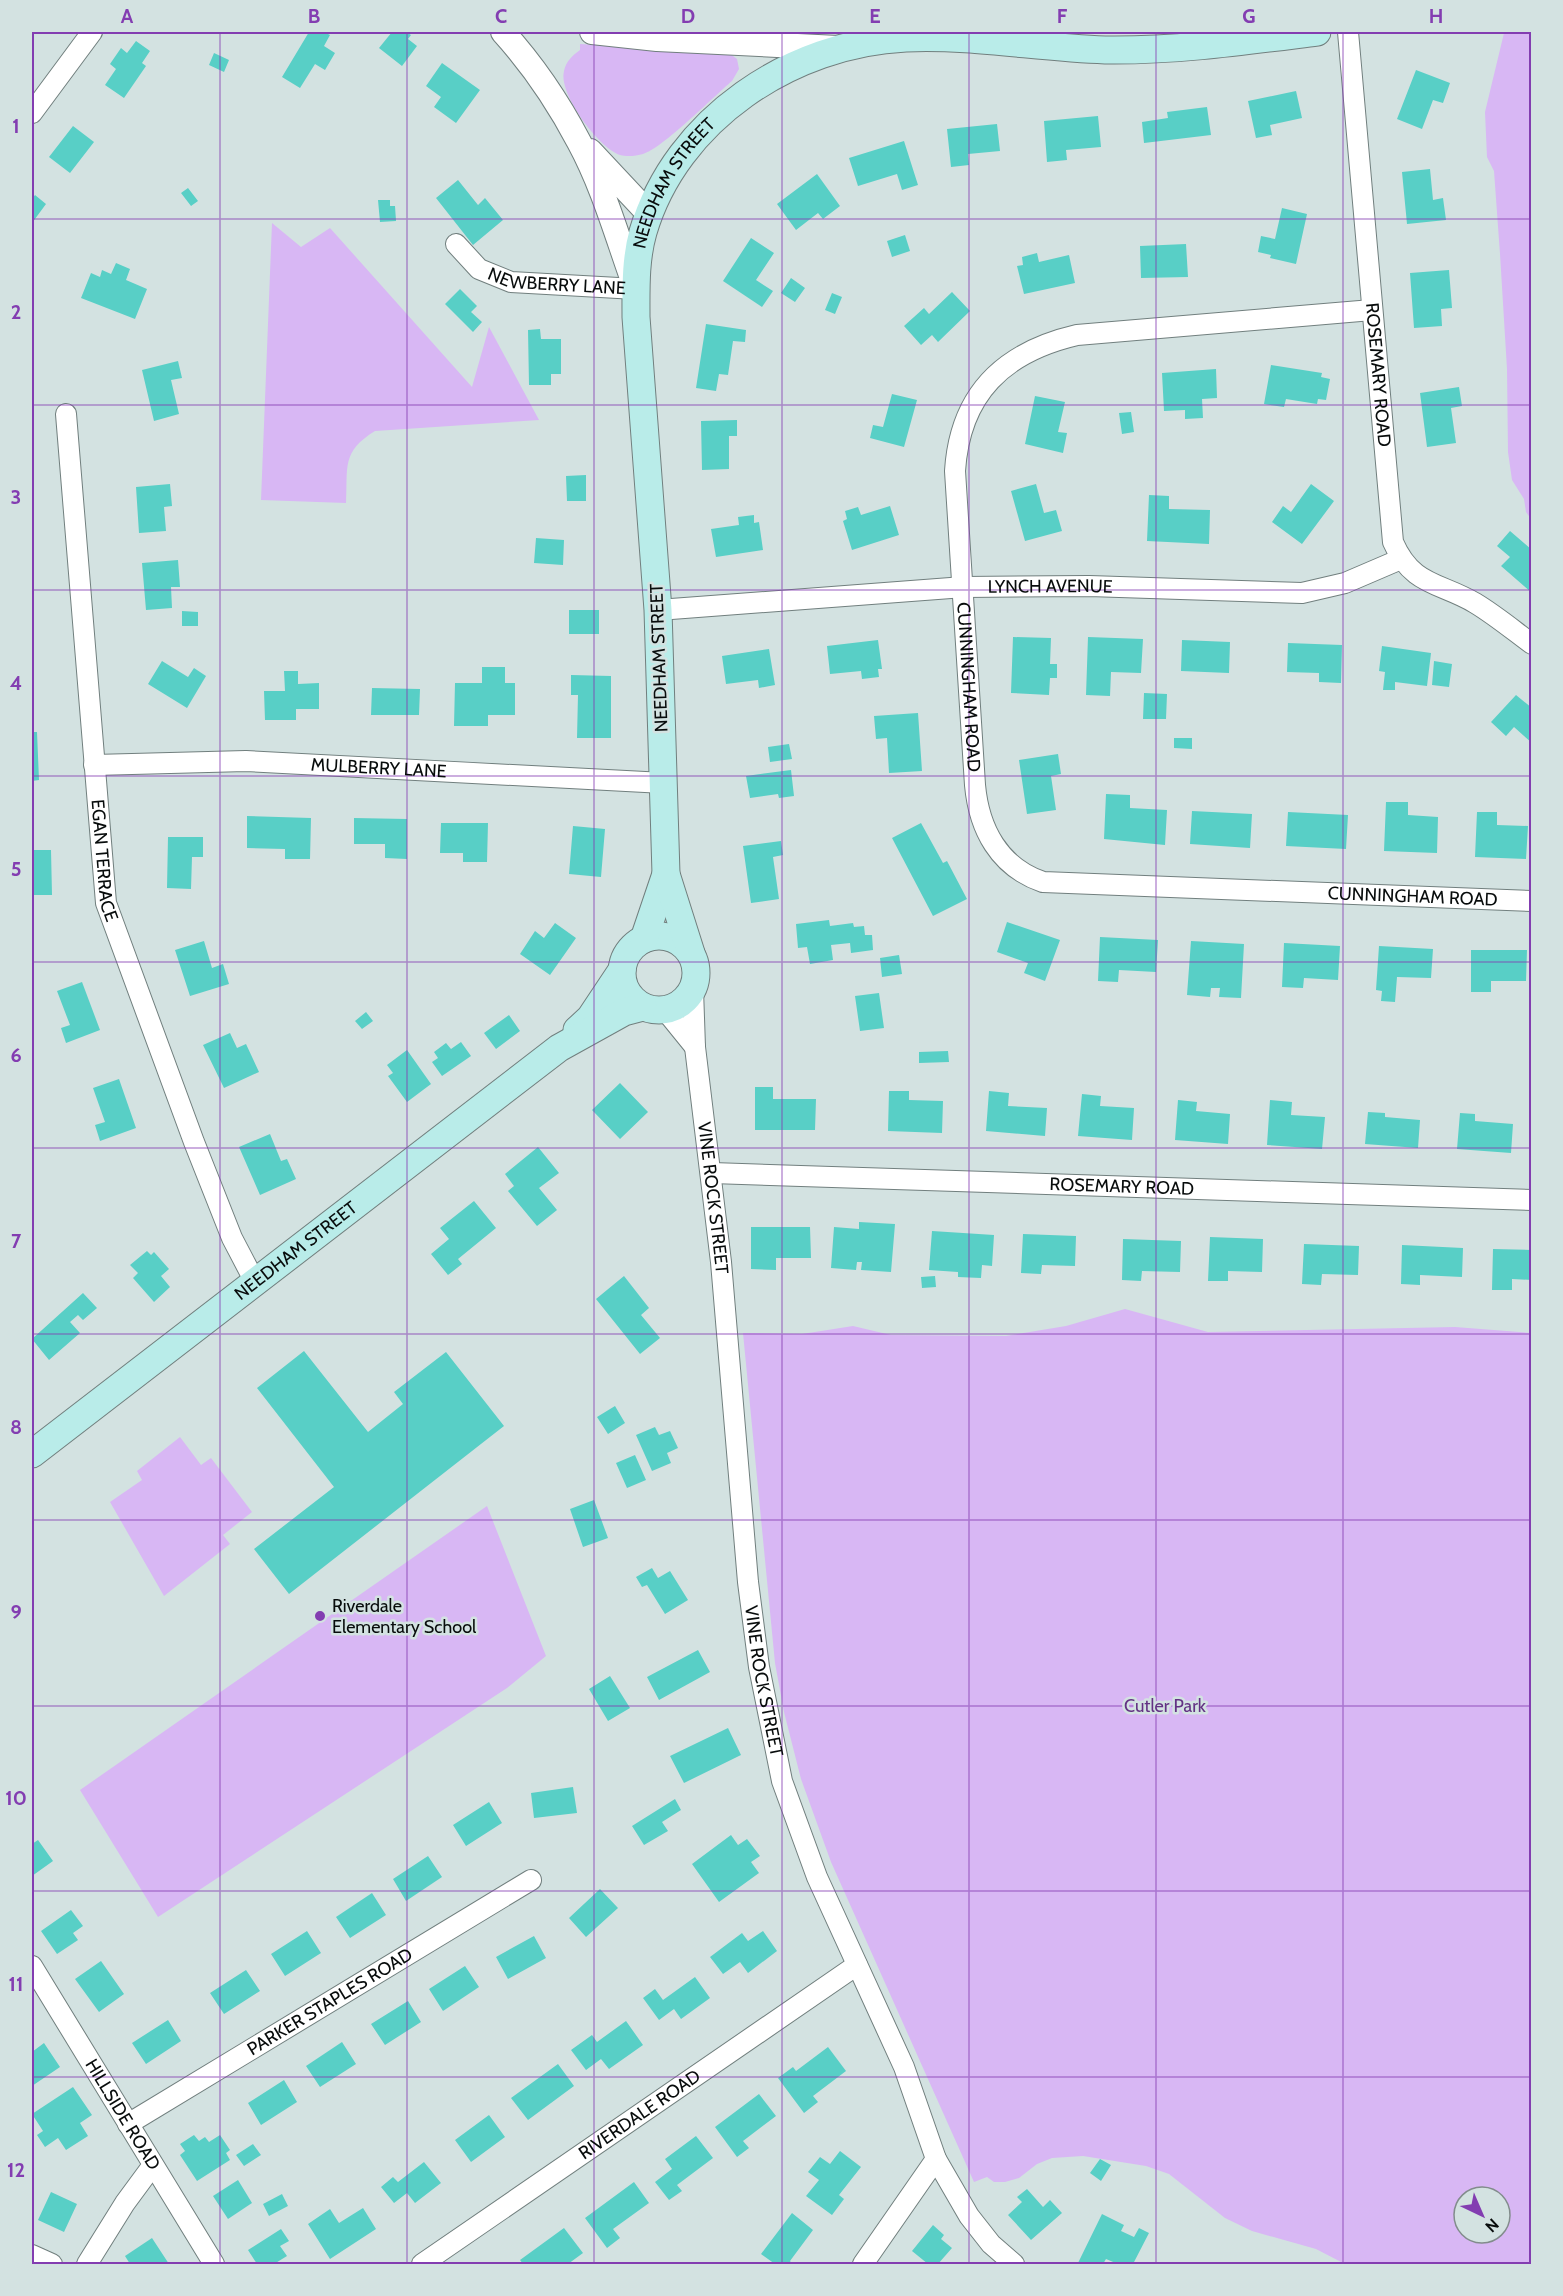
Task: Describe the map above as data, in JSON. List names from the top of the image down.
{
  "streets": {
    "main road": ["NEEDHAM STREET"],
    "street": [
      "NEWBERRY LANE",
      "ROSEMARY ROAD",
      "LYNCH AVENUE",
      "CUNNINGHAM ROAD",
      "MULBERRY LANE",
      "EGAN TERRACE",
      "VINE ROCK STREET",
      "PARKER STAPLES ROAD",
      "HILLSIDE ROAD",
      "RIVERDALE ROAD"
    ]
  },
  "crossings": [
    ["NEEDHAM STREET", "NEWBERRY LANE"],
    ["NEEDHAM STREET", "LYNCH AVENUE"],
    ["NEEDHAM STREET", "MULBERRY LANE"],
    ["NEEDHAM STREET", "EGAN TERRACE"],
    ["NEEDHAM STREET", "VINE ROCK STREET"],
    ["ROSEMARY ROAD", "LYNCH AVENUE"],
    ["ROSEMARY ROAD", "CUNNINGHAM ROAD"],
    ["ROSEMARY ROAD", "VINE ROCK STREET"],
    ["LYNCH AVENUE", "CUNNINGHAM ROAD"],
    ["MULBERRY LANE", "EGAN TERRACE"],
    ["VINE ROCK STREET", "RIVERDALE ROAD"],
    ["PARKER STAPLES ROAD", "HILLSIDE ROAD"]
  ],
  "parks": ["Cutler Park"],
  "places": ["Riverdale Elementary School"],
  "north": "bottom right",
  "grid": {
    "columns": [
      "A",
      "B",
      "C",
      "D",
      "E",
      "F",
      "G",
      "H"
    ],
    "rows": [
      "1",
      "2",
      "3",
      "4",
      "5",
      "6",
      "7",
      "8",
      "9",
      "10",
      "11",
      "12"
    ]
  }
}
